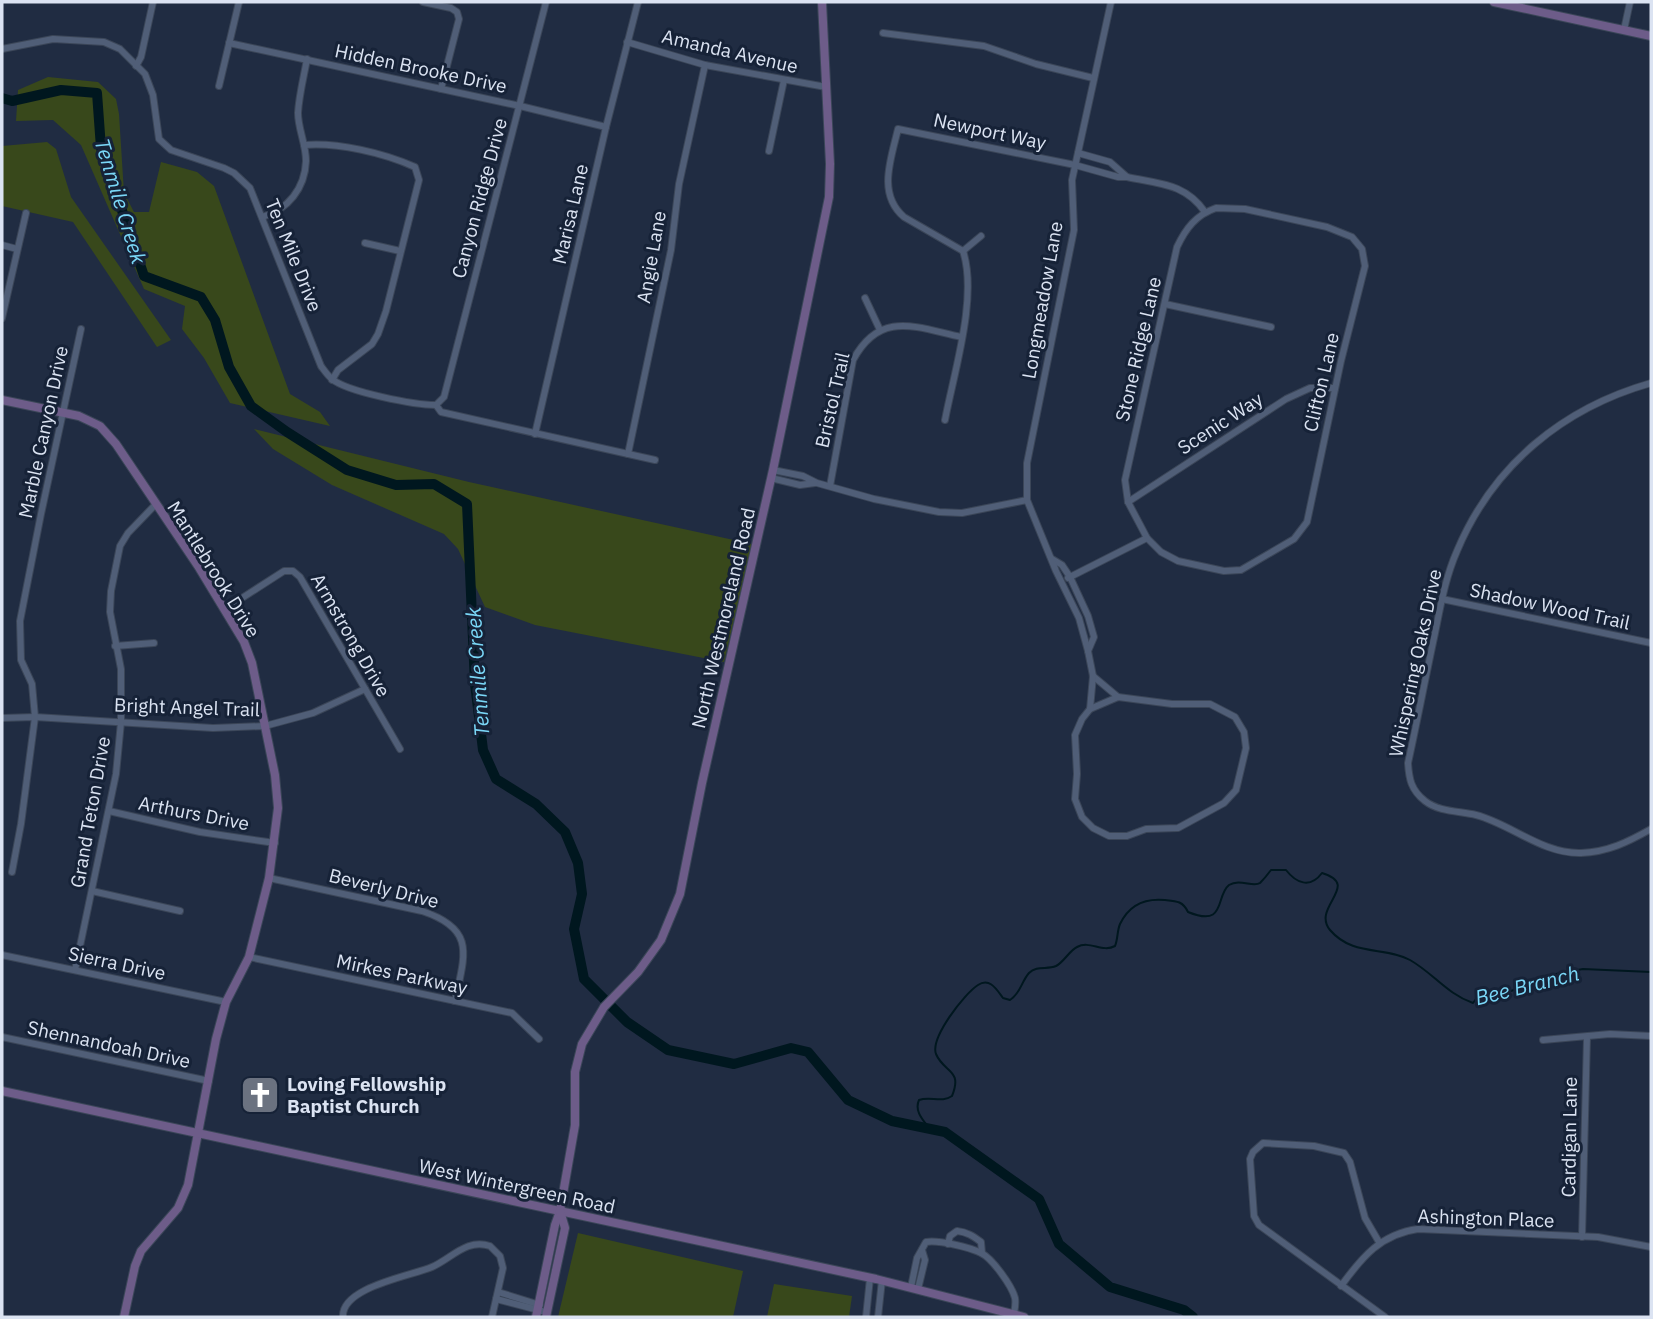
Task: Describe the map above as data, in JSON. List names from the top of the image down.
{
  "streets": {
    "main road": ["Mantlebrook Drive", "North Westmoreland Road", "West Wintergreen Road"],
    "street": [
      "Amanda Avenue",
      "Hidden Brooke Drive",
      "Newport Way",
      "Canyon Ridge Drive",
      "Marisa Lane",
      "Ten Mile Drive",
      "Angie Lane",
      "Longmeadow Lane",
      "Stone Ridge Lane",
      "Clifton Lane",
      "Bristol Trail",
      "Scenic Way",
      "Marble Canyon Drive",
      "Shadow Wood Trail",
      "Armstrong Drive",
      "Whispering Oaks Drive",
      "Bright Angel Trail",
      "Grand Teton Drive",
      "Arthurs Drive",
      "Beverly Drive",
      "Sierra Drive",
      "Mirkes Parkway",
      "Shennandoah Drive",
      "Cardigan Lane",
      "Ashington Place"
    ]
  },
  "crossings": [
    ["Amanda Avenue", "Marisa Lane"],
    ["Amanda Avenue", "Angie Lane"],
    ["Amanda Avenue", "North Westmoreland Road"],
    ["Hidden Brooke Drive", "Canyon Ridge Drive"],
    ["Hidden Brooke Drive", "Marisa Lane"],
    ["Newport Way", "Longmeadow Lane"],
    ["Newport Way", "Stone Ridge Lane"],
    ["Newport Way", "Clifton Lane"],
    ["Stone Ridge Lane", "Clifton Lane"],
    ["Stone Ridge Lane", "Scenic Way"],
    ["Clifton Lane", "Scenic Way"],
    ["Marble Canyon Drive", "Mantlebrook Drive"],
    ["Marble Canyon Drive", "Bright Angel Trail"],
    ["Mantlebrook Drive", "Armstrong Drive"],
    ["Mantlebrook Drive", "Bright Angel Trail"],
    ["Mantlebrook Drive", "Grand Teton Drive"],
    ["Mantlebrook Drive", "Arthurs Drive"],
    ["Mantlebrook Drive", "Beverly Drive"],
    ["Mantlebrook Drive", "Sierra Drive"],
    ["Mantlebrook Drive", "Mirkes Parkway"],
    ["Mantlebrook Drive", "Shennandoah Drive"],
    ["Mantlebrook Drive", "West Wintergreen Road"],
    ["Shadow Wood Trail", "Whispering Oaks Drive"],
    ["North Westmoreland Road", "West Wintergreen Road"],
    ["Armstrong Drive", "Bright Angel Trail"],
    ["Bright Angel Trail", "Grand Teton Drive"],
    ["Grand Teton Drive", "Arthurs Drive"],
    ["Grand Teton Drive", "Sierra Drive"],
    ["Beverly Drive", "Mirkes Parkway"],
    ["Cardigan Lane", "Ashington Place"]
  ],
  "water": ["Tenmile Creek", "Bee Branch"],
  "places": {
    "church": ["Loving Fellowship Baptist Church"]
  }
}
